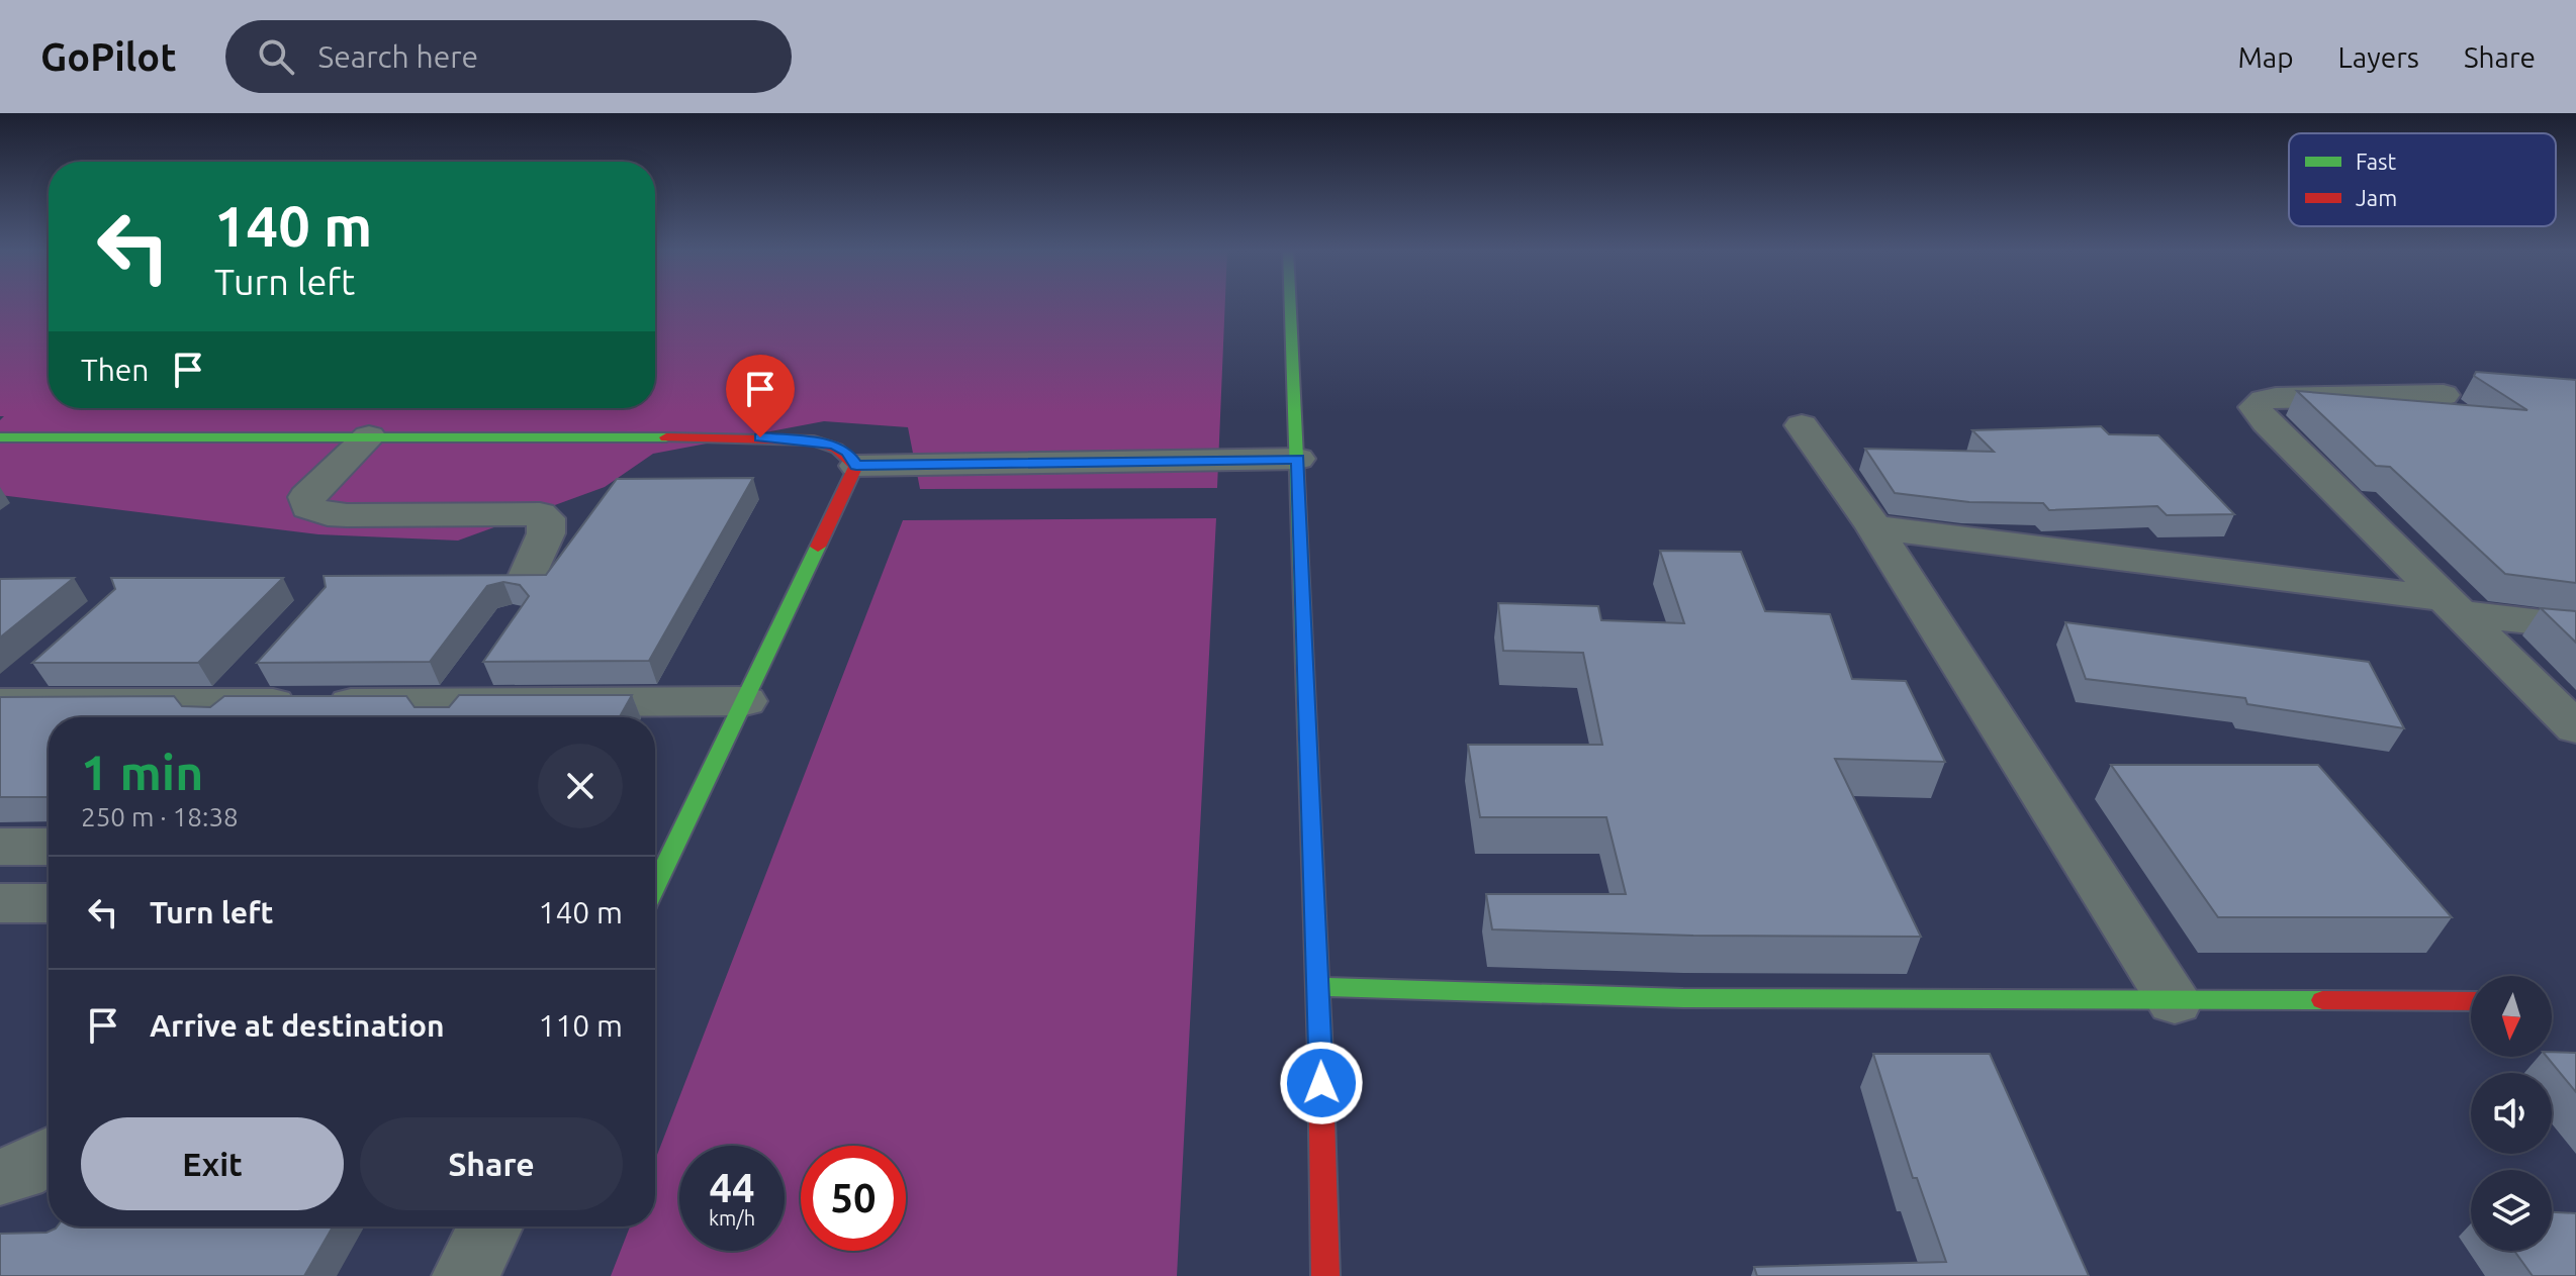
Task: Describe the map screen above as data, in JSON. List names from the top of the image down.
{
  "legend": ["Fast", "Jam"],
  "north": "bottom",
  "page": {
    "header": "GoPilot",
    "search": "Search here",
    "nav": ["Map", "Layers", "Share"],
    "turn": ["140 m", "Turn left"],
    "then": "Then",
    "heading": ["1 min", "250 m · 18:38"],
    "list": [
      {
        "name": "Turn left",
        "value": "140 m"
      },
      {
        "name": "Arrive at destination",
        "value": "110 m"
      }
    ],
    "buttons": ["Exit", "Share"],
    "speed": "44 km/h",
    "limit": "50"
  }
}
